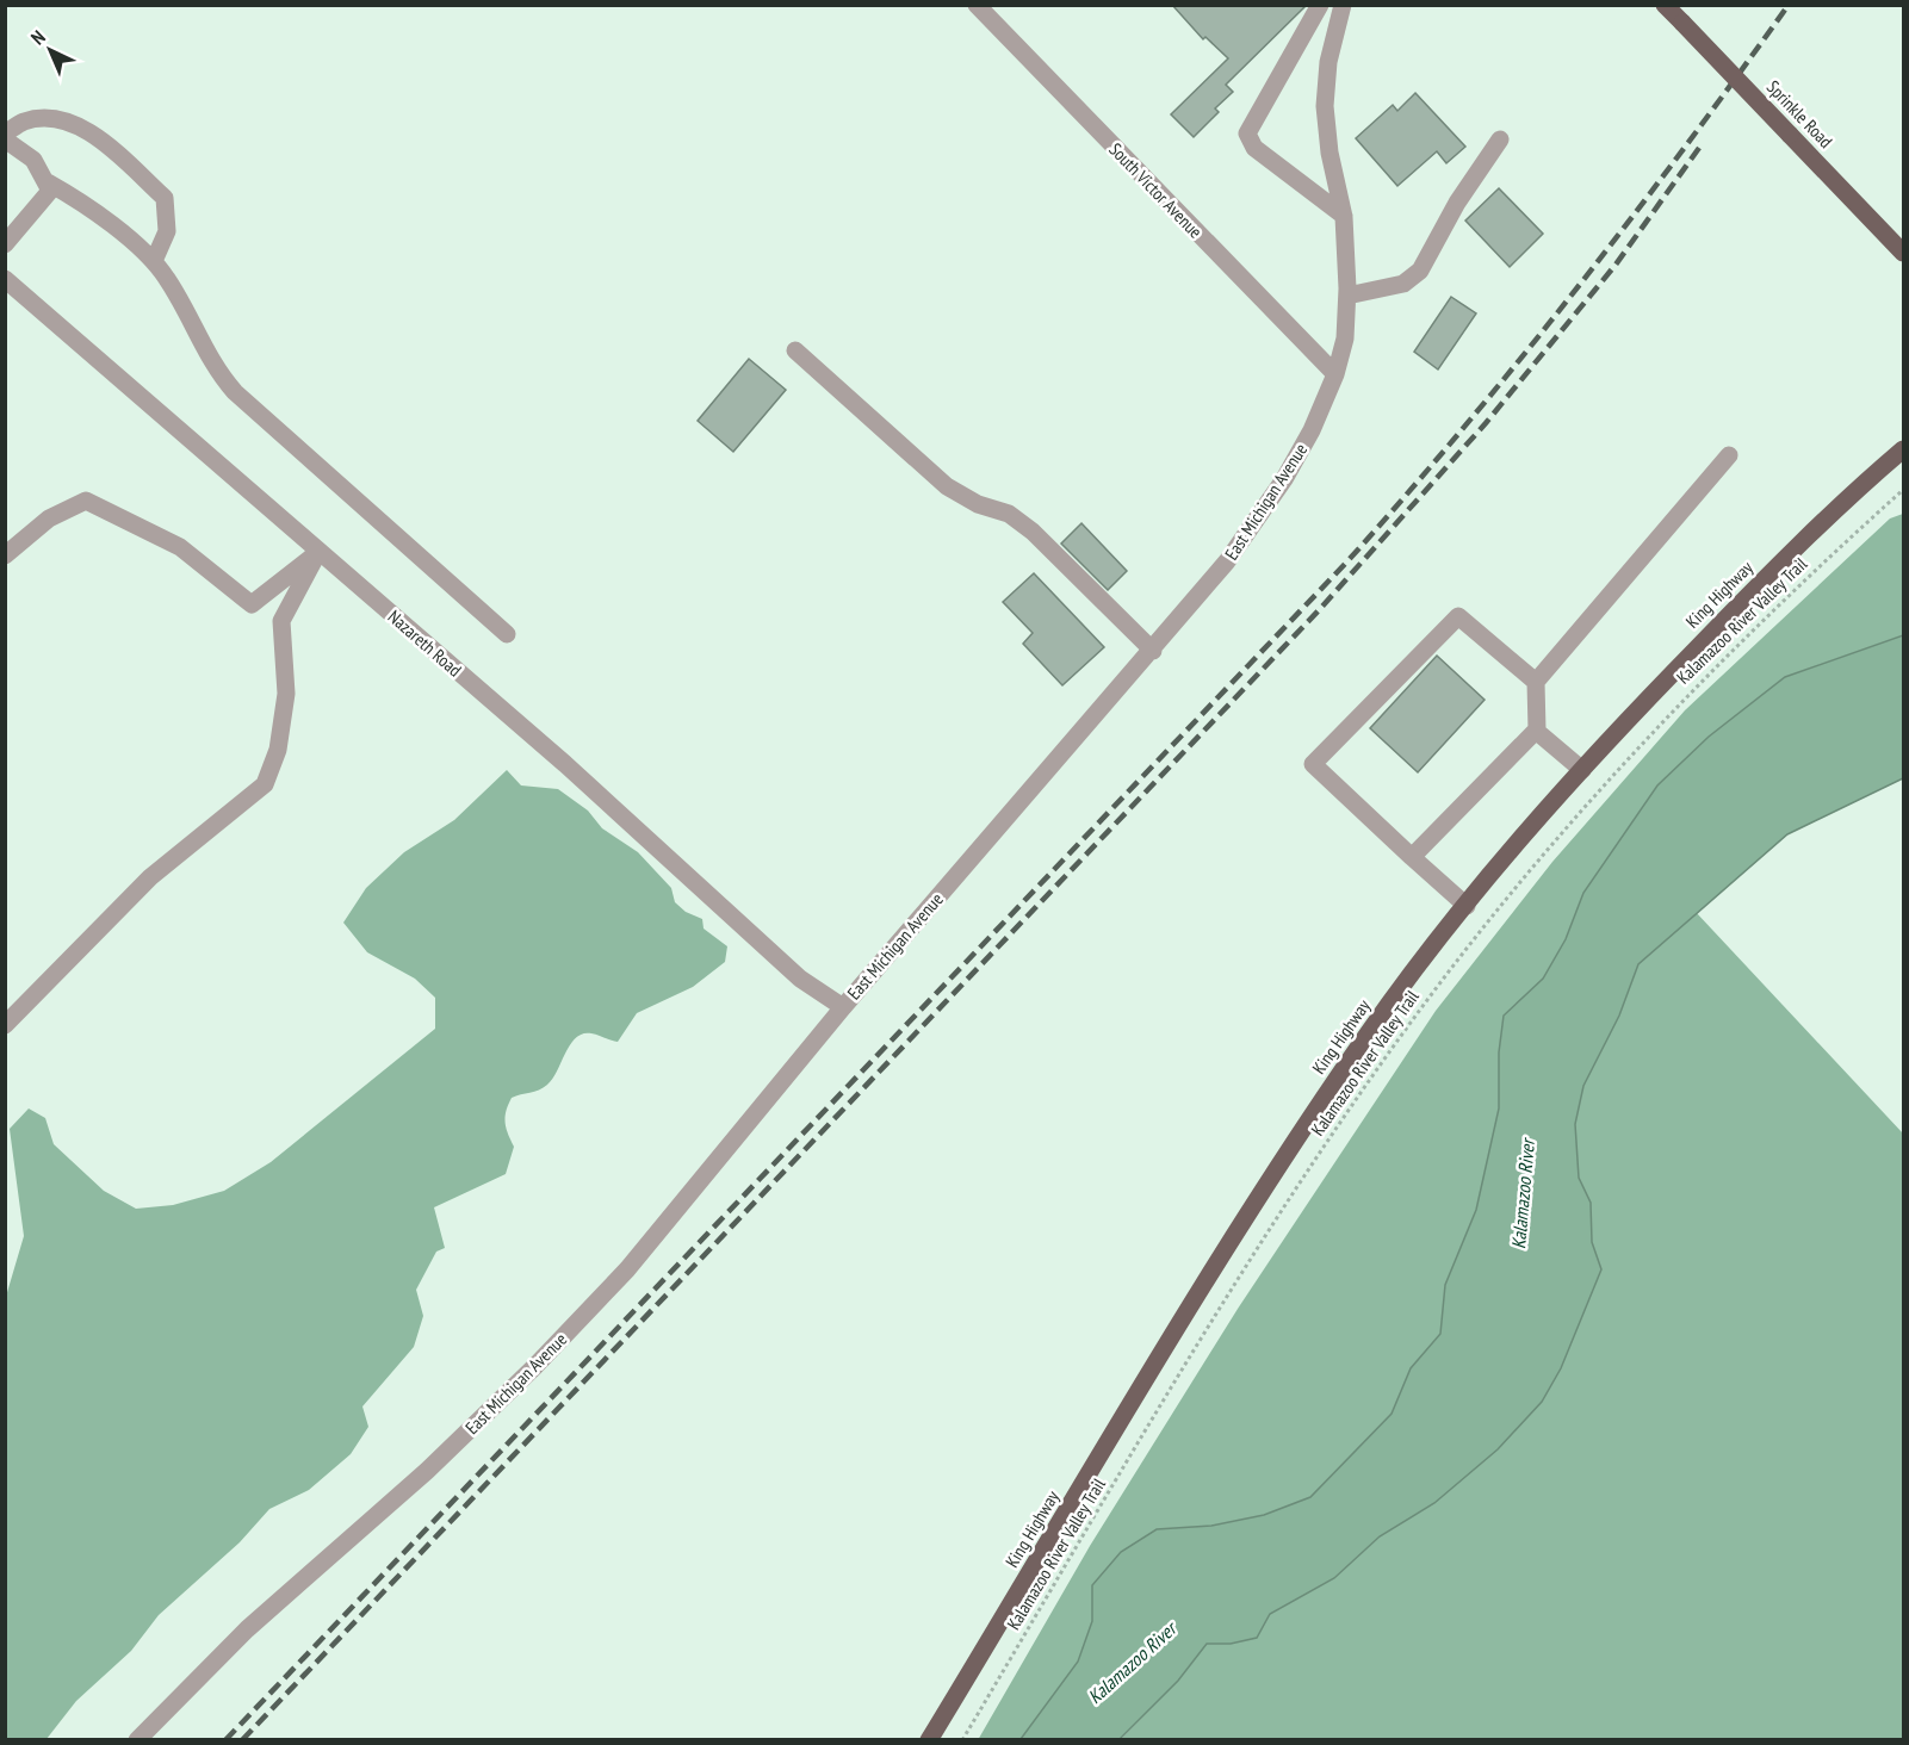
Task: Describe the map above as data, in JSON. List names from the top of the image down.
{
  "streets": {
    "main road": ["Sprinkle Road", "King Highway"],
    "street": ["South Victor Avenue", "East Michigan Avenue", "Nazareth Road"],
    "path": ["Kalamazoo River Valley Trail"]
  },
  "crossings": [
    ["South Victor Avenue", "East Michigan Avenue"],
    ["East Michigan Avenue", "Nazareth Road"]
  ],
  "water": ["Kalamazoo River"],
  "north": "top left"
}
